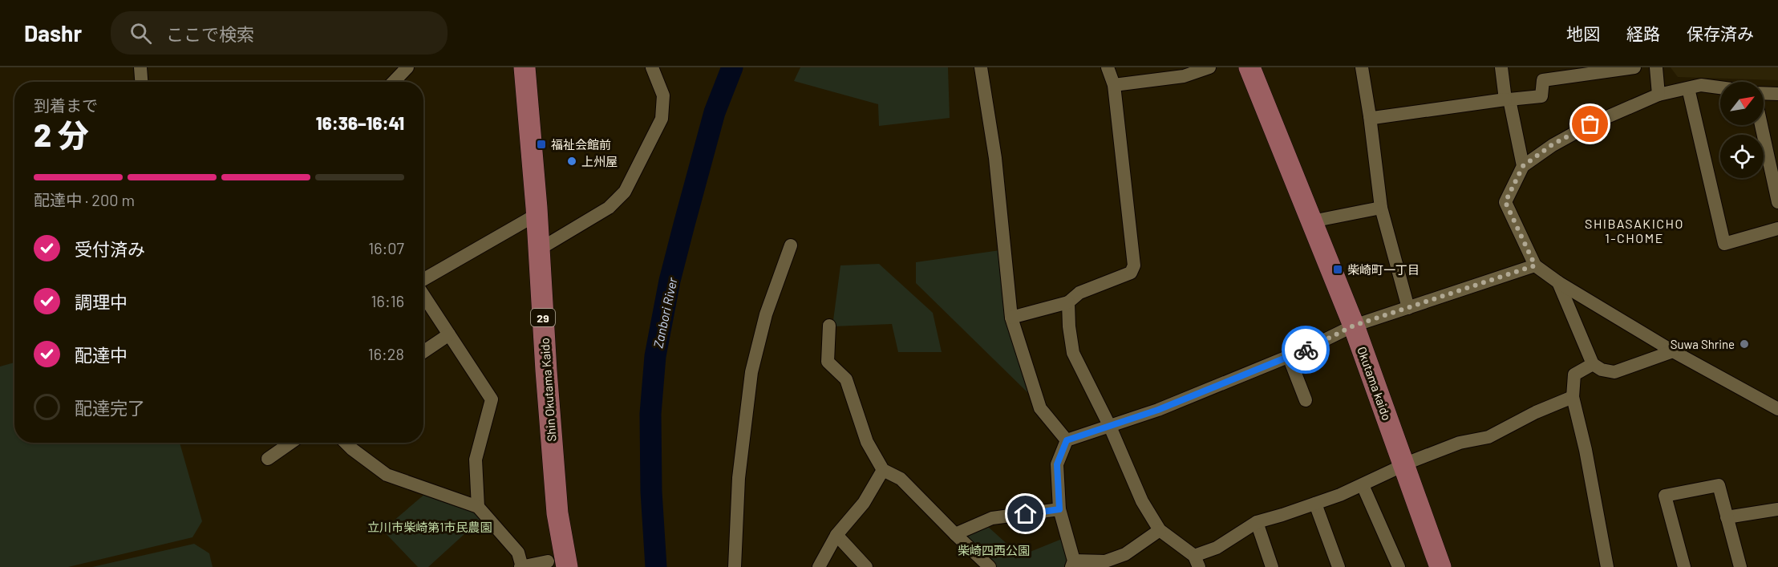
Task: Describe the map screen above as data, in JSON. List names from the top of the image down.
{
  "streets": {
    "main road": ["29", "Okutama kaido", "Shin Okutama Kaido"]
  },
  "districts": ["SHIBASAKICHO 1-CHOME"],
  "water": ["Zanbori River"],
  "parks": ["立川市柴崎第1市民農園", "柴崎四西公園"],
  "places": {
    "transit": ["福祉会館前", "柴崎町一丁目"],
    "other": ["上州屋", "Suwa Shrine"]
  },
  "north": "top right",
  "page": {
    "header": "Dashr",
    "search": "ここで検索",
    "nav": ["地図", "経路", "保存済み"],
    "heading": ["2 分", "到着まで", "16:36–16:41"],
    "bar": "配達中 · 200 m",
    "list": [
      ["受付済み", "16:07"],
      ["調理中", "16:16"],
      ["配達中", "16:28"],
      "配達完了"
    ]
  }
}
